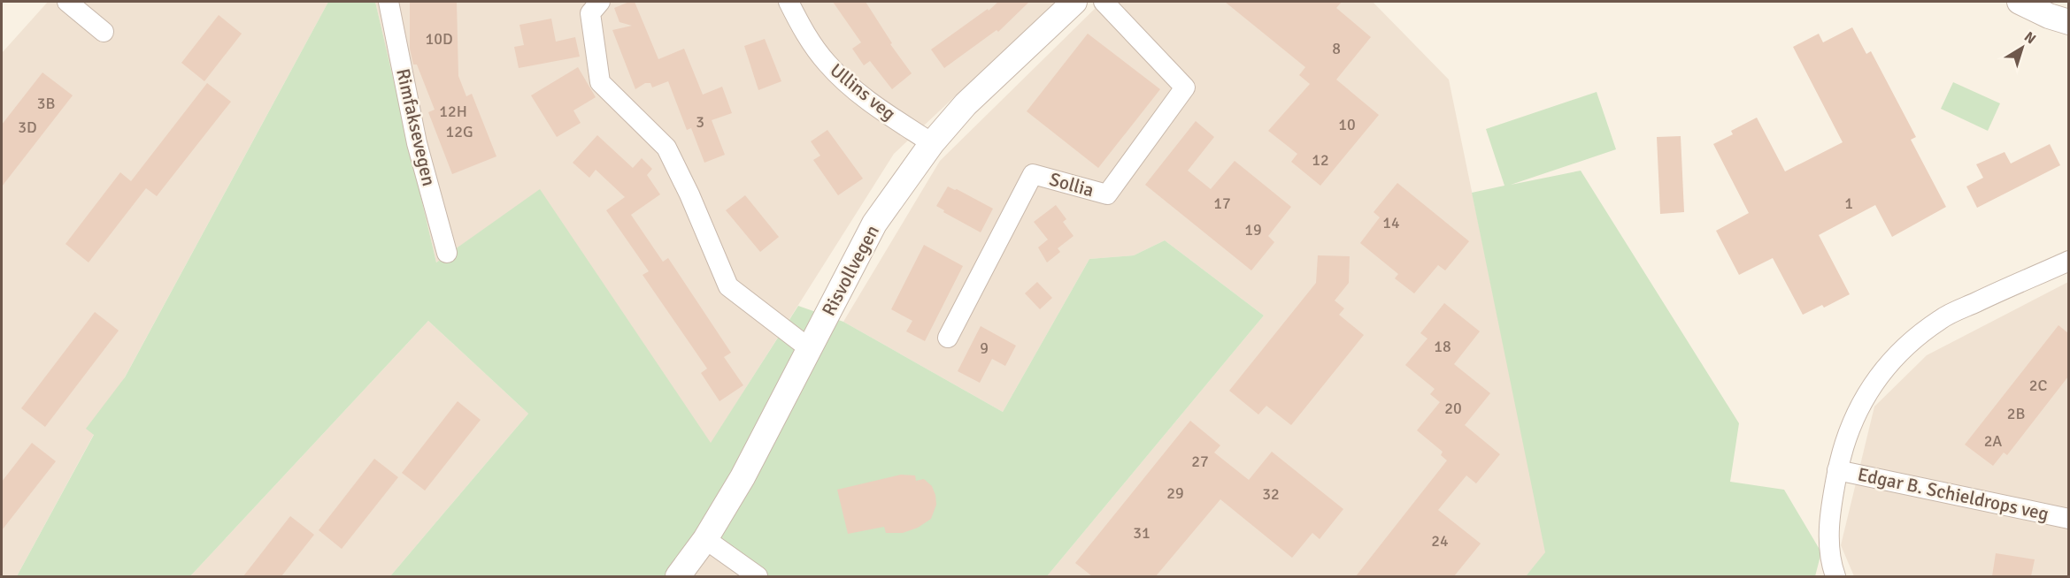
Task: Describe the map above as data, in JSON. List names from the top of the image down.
{
  "streets": {
    "street": [
      "Ullins veg",
      "Rimfaksevegen",
      "Sollia",
      "Risvollvegen",
      "Edgar B. Schieldrops veg"
    ]
  },
  "crossings": [
    ["Ullins veg", "Risvollvegen"]
  ],
  "house_numbers": [
    "10D",
    "8",
    "3B",
    "12H",
    "3",
    "10",
    "3D",
    "12G",
    "12",
    "17",
    "1",
    "14",
    "19",
    "18",
    "9",
    "2C",
    "20",
    "2B",
    "2A",
    "27",
    "29",
    "32",
    "31",
    "24"
  ],
  "north": "top right"
}
